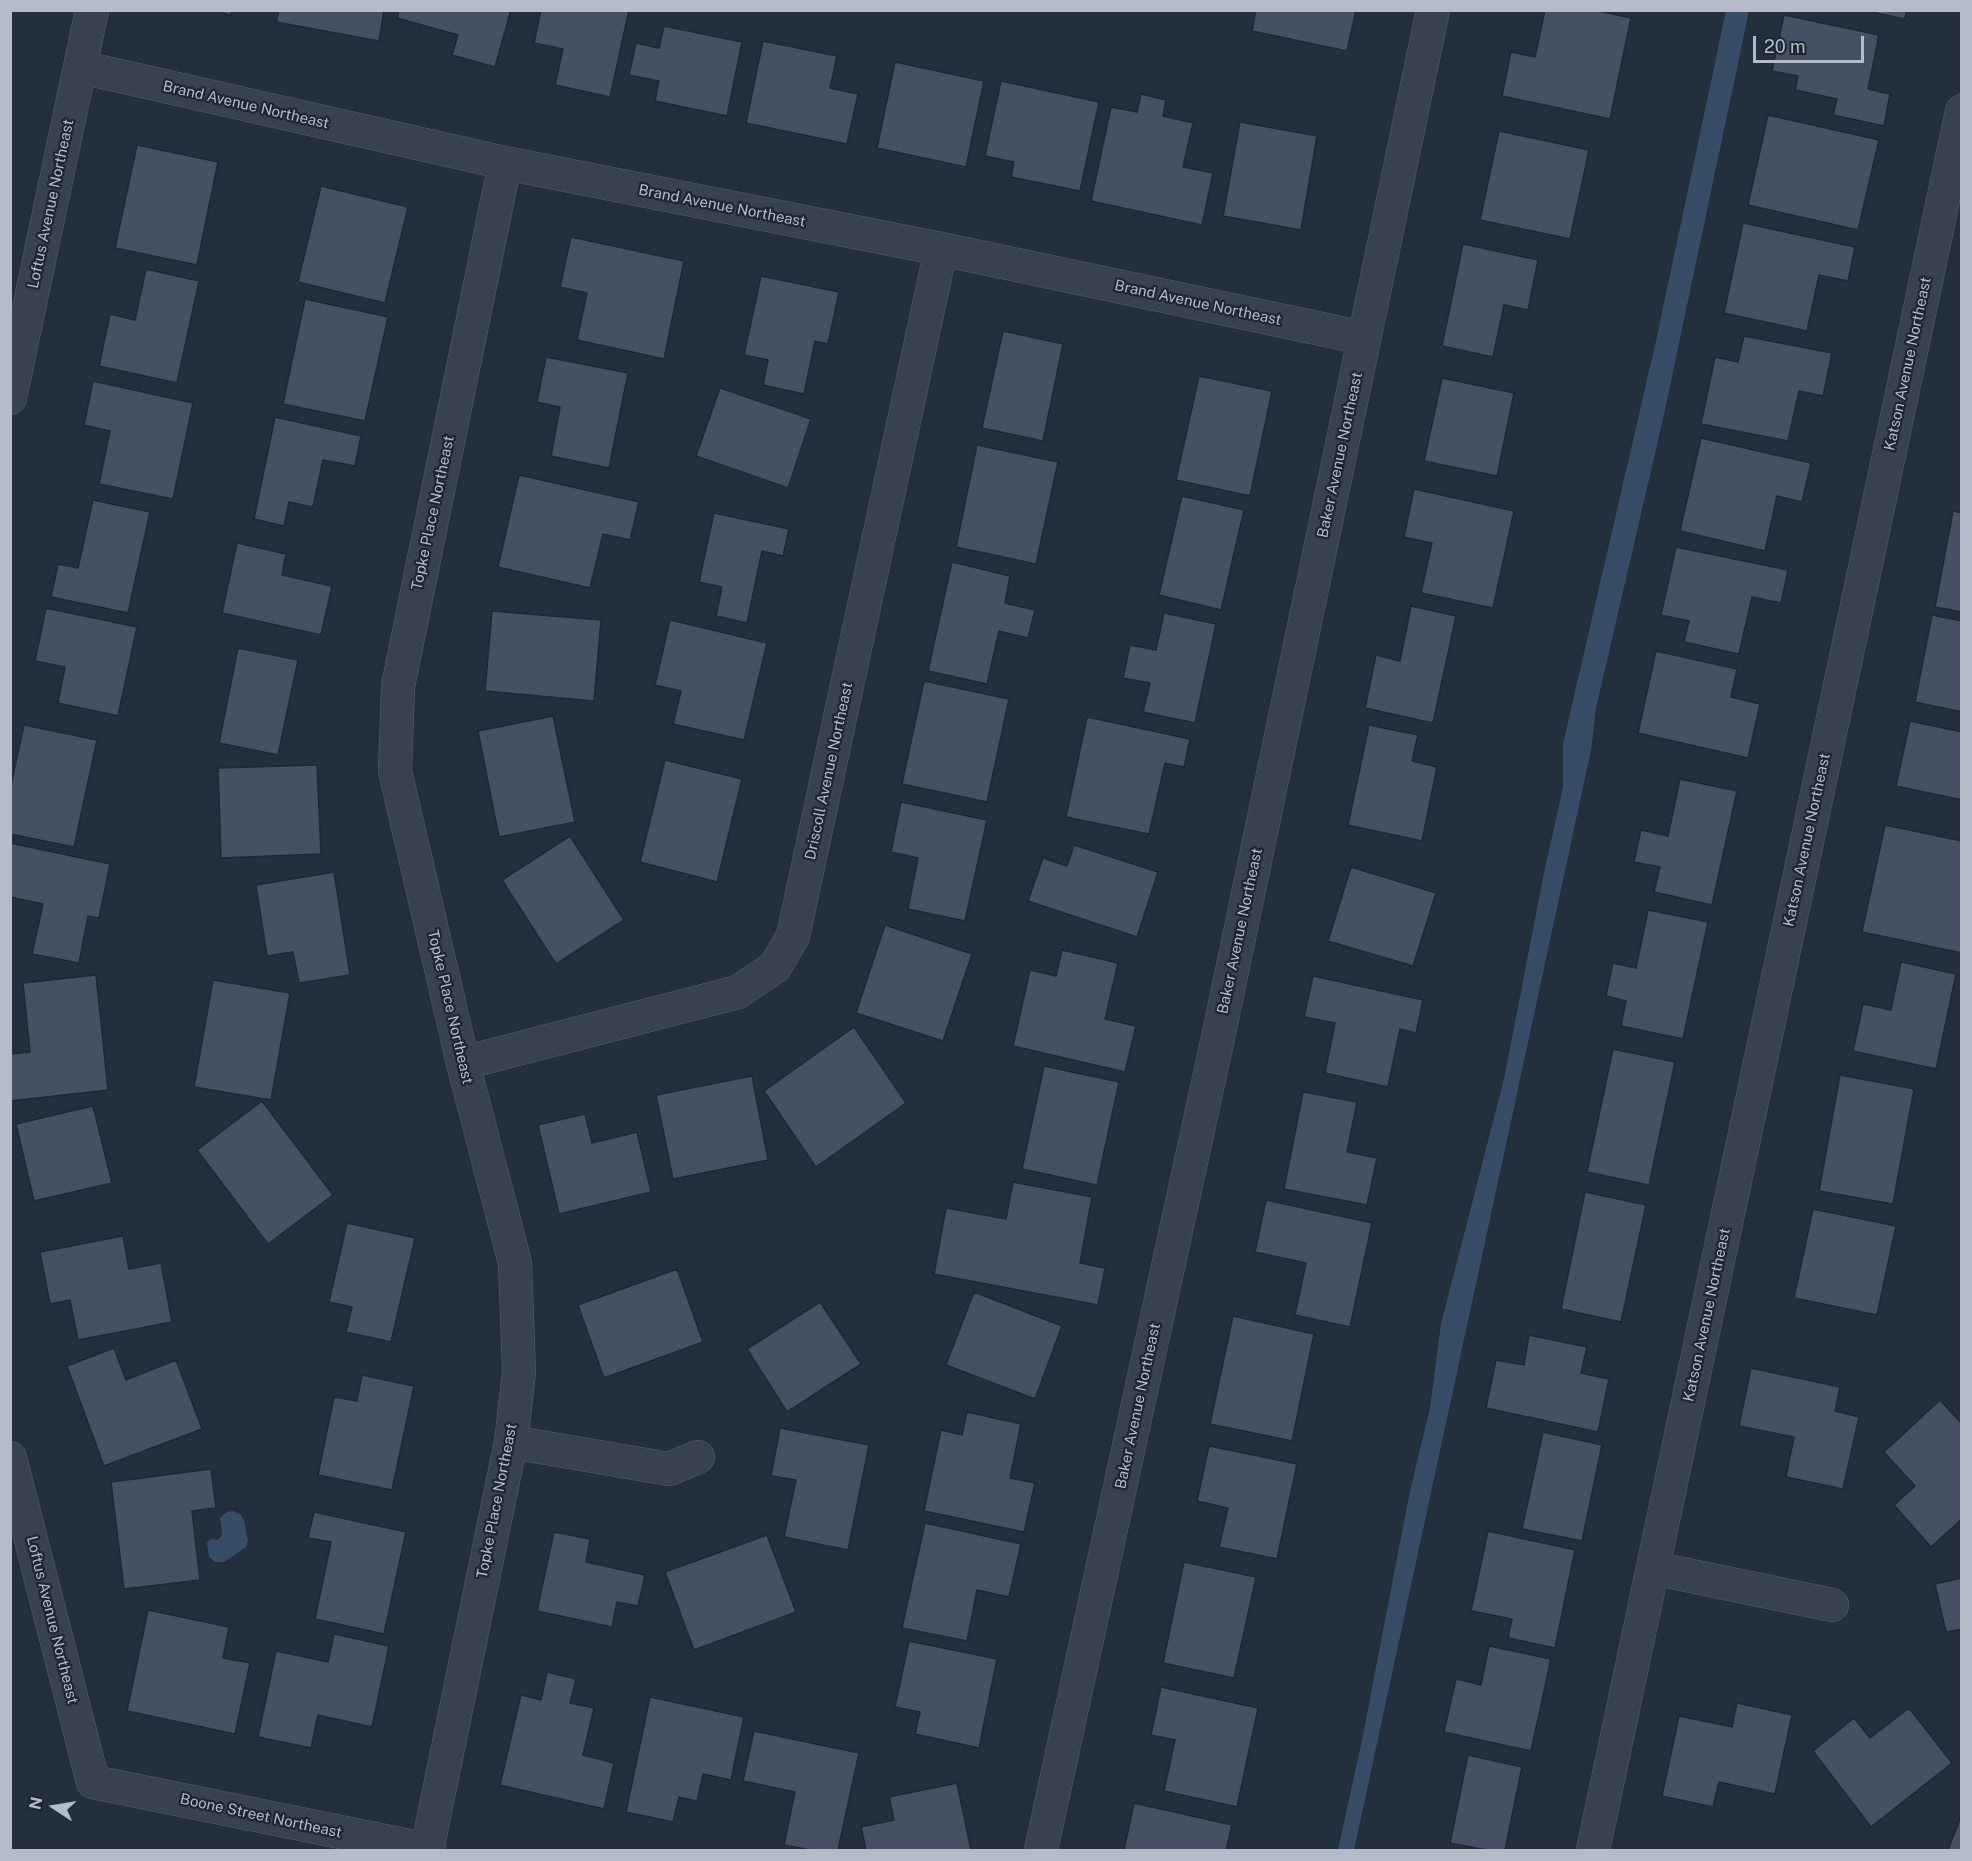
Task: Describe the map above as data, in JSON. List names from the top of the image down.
{
  "streets": {
    "street": [
      "Brand Avenue Northeast",
      "Loftus Avenue Northeast",
      "Katson Avenue Northeast",
      "Baker Avenue Northeast",
      "Topke Place Northeast",
      "Driscoll Avenue Northeast",
      "Boone Street Northeast"
    ]
  },
  "crossings": [
    ["Brand Avenue Northeast", "Loftus Avenue Northeast"],
    ["Brand Avenue Northeast", "Baker Avenue Northeast"],
    ["Brand Avenue Northeast", "Topke Place Northeast"],
    ["Brand Avenue Northeast", "Driscoll Avenue Northeast"],
    ["Loftus Avenue Northeast", "Boone Street Northeast"],
    ["Topke Place Northeast", "Driscoll Avenue Northeast"],
    ["Topke Place Northeast", "Boone Street Northeast"]
  ],
  "scale_bar": "20 m",
  "north": "left"
}
